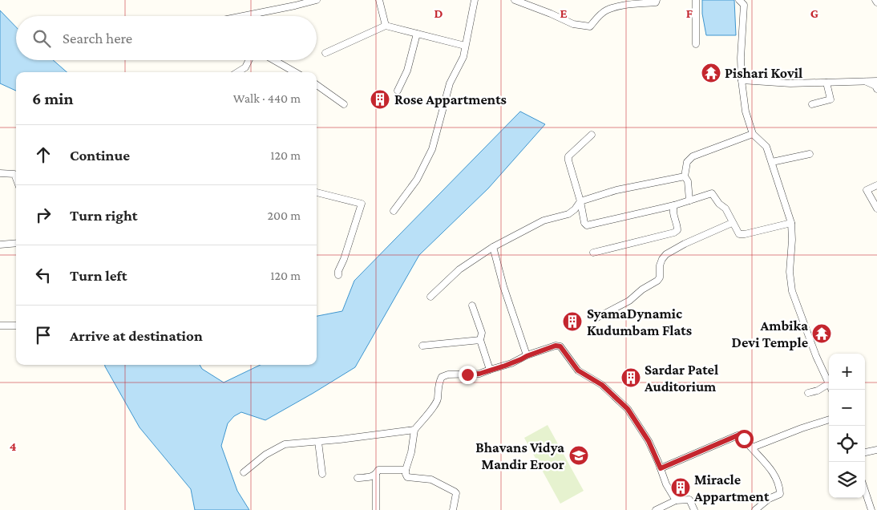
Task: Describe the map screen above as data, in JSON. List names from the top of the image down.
{
  "places": {
    "temple": ["Pishari Kovil", "Ambika Devi Temple"],
    "building": [
      "Rose Appartments",
      "SyamaDynamic Kudumbam Flats",
      "Sardar Patel Auditorium",
      "Miracle Appartment"
    ],
    "school or university": ["Bhavans Vidya Mandir Eroor"]
  },
  "page": {
    "search": "Search here",
    "heading": ["6 min", "Walk · 440 m"],
    "list": [
      ["Continue", "120 m"],
      ["Turn right", "200 m"],
      ["Turn left", "120 m"],
      "Arrive at destination"
    ],
    "map_buttons": ["+", "−"]
  },
  "grid": {
    "columns": [
      "D",
      "E",
      "F",
      "G"
    ],
    "rows": ["4"]
  }
}
